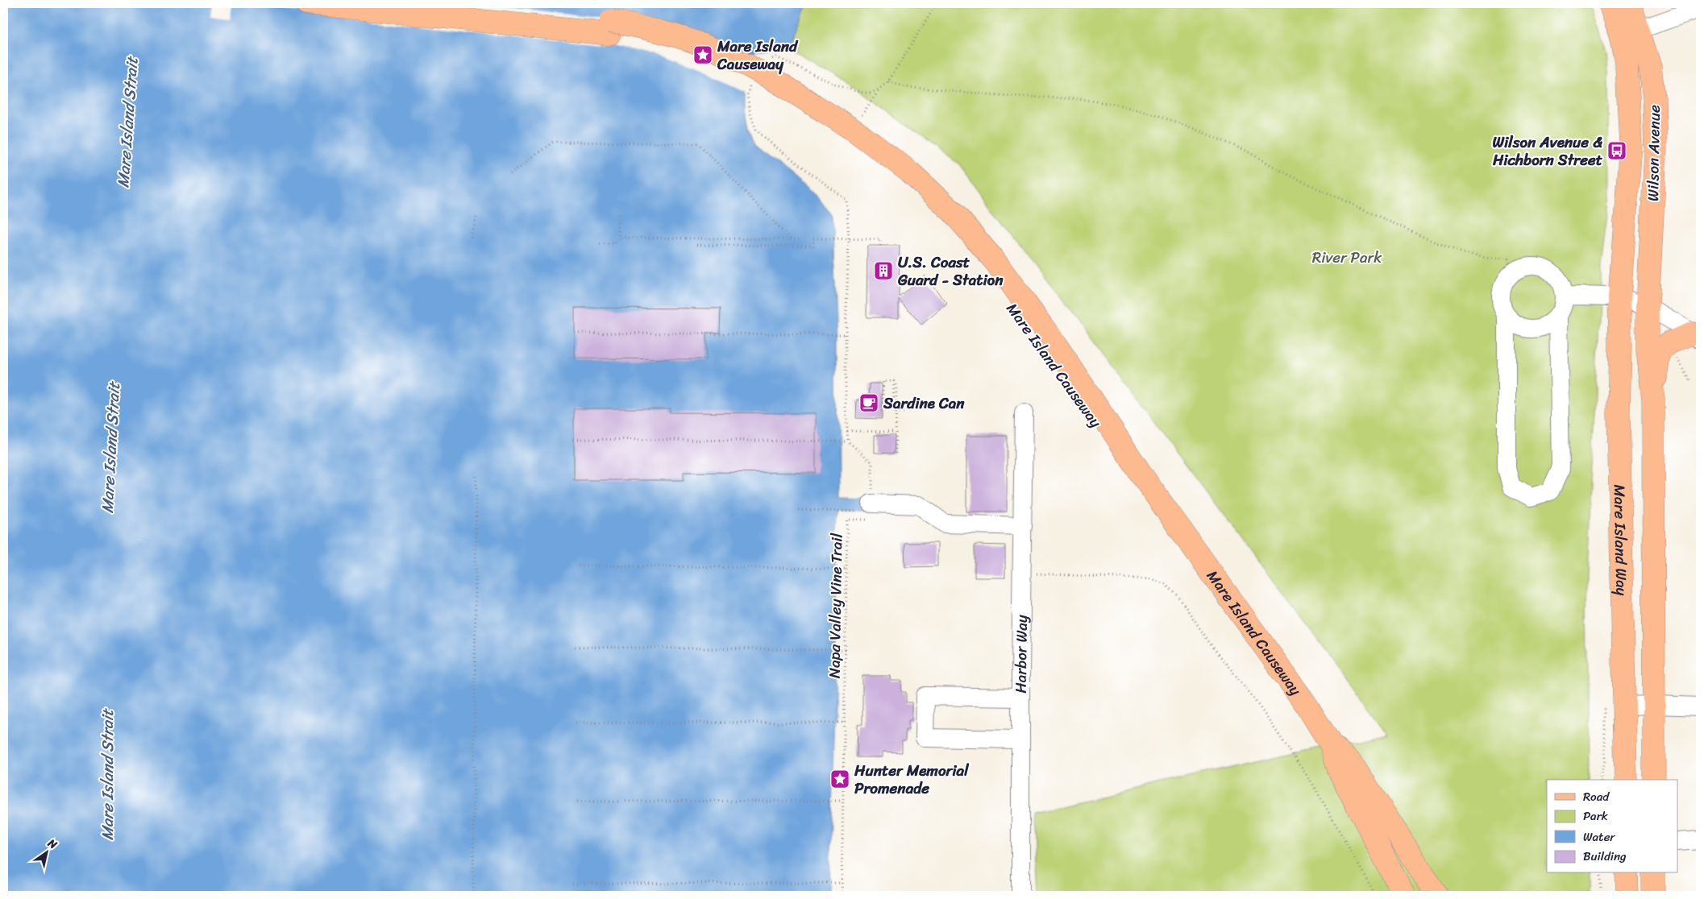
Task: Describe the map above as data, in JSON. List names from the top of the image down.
{
  "streets": {
    "main road": ["Wilson Avenue", "Mare Island Causeway", "Mare Island Way"],
    "street": ["Harbor Way"],
    "path": ["Napa Valley Vine Trail"]
  },
  "crossings": [
    ["Wilson Avenue", "Mare Island Way"]
  ],
  "water": ["Mare Island Strait"],
  "parks": ["River Park"],
  "places": {
    "place": ["Mare Island Causeway", "Hunter Memorial Promenade"],
    "bus stop": ["Wilson Avenue & Hichborn Street"],
    "building": ["U.S. Coast Guard - Station"],
    "cafe": ["Sardine Can"]
  },
  "legend": [
    "Road",
    "Park",
    "Water",
    "Building"
  ],
  "north": "top right"
}
